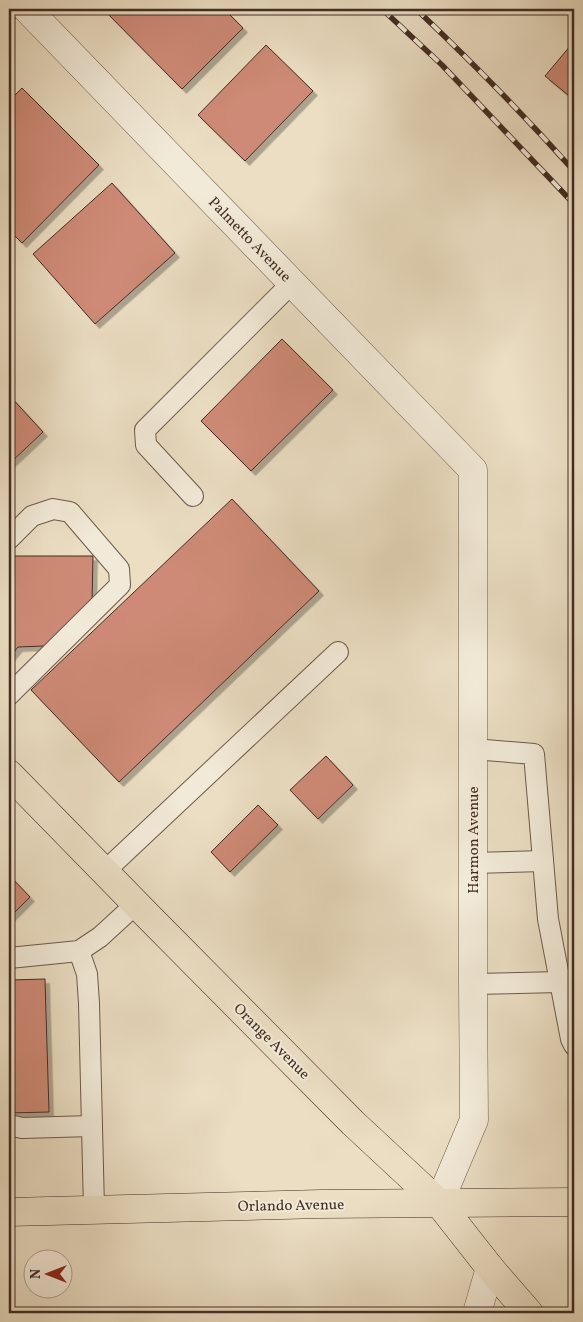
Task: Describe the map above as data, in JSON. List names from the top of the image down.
{
  "streets": {
    "main road": ["Orange Avenue", "Orlando Avenue"],
    "street": ["Palmetto Avenue", "Harmon Avenue"]
  },
  "crossings": [
    ["Palmetto Avenue", "Harmon Avenue"],
    ["Harmon Avenue", "Orange Avenue"],
    ["Harmon Avenue", "Orlando Avenue"],
    ["Orange Avenue", "Orlando Avenue"]
  ],
  "north": "left"
}
